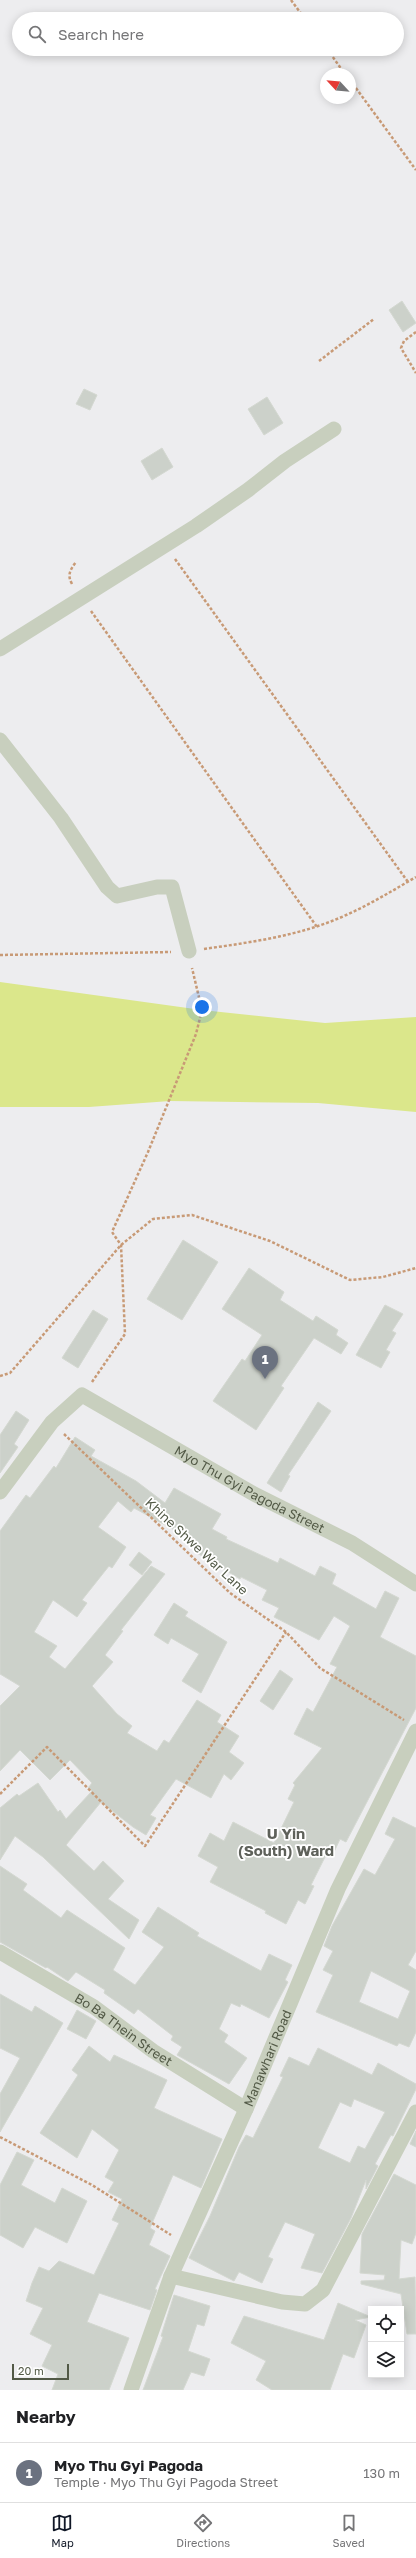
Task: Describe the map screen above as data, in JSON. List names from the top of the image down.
{
  "streets": {
    "street": ["Myo Thu Gyi Pagoda Street", "Bo Ba Thein Street", "Manawhari Road"],
    "path": ["Khine Shwe War Lane"]
  },
  "crossings": [
    ["Khine Shwe War Lane", "Manawhari Road"],
    ["Bo Ba Thein Street", "Manawhari Road"]
  ],
  "districts": ["U Yin (South) Ward"],
  "scale_bar": "20 m",
  "north": "top left",
  "page": {
    "search": "Search here",
    "pins": "1",
    "scale": "20 m",
    "heading": "Nearby",
    "list": [
      {
        "mark": "1",
        "name": "Myo Thu Gyi Pagoda",
        "note": "Temple · Myo Thu Gyi Pagoda Street",
        "value": "130 m"
      }
    ],
    "nav": ["Map", "Directions", "Saved"]
  }
}
